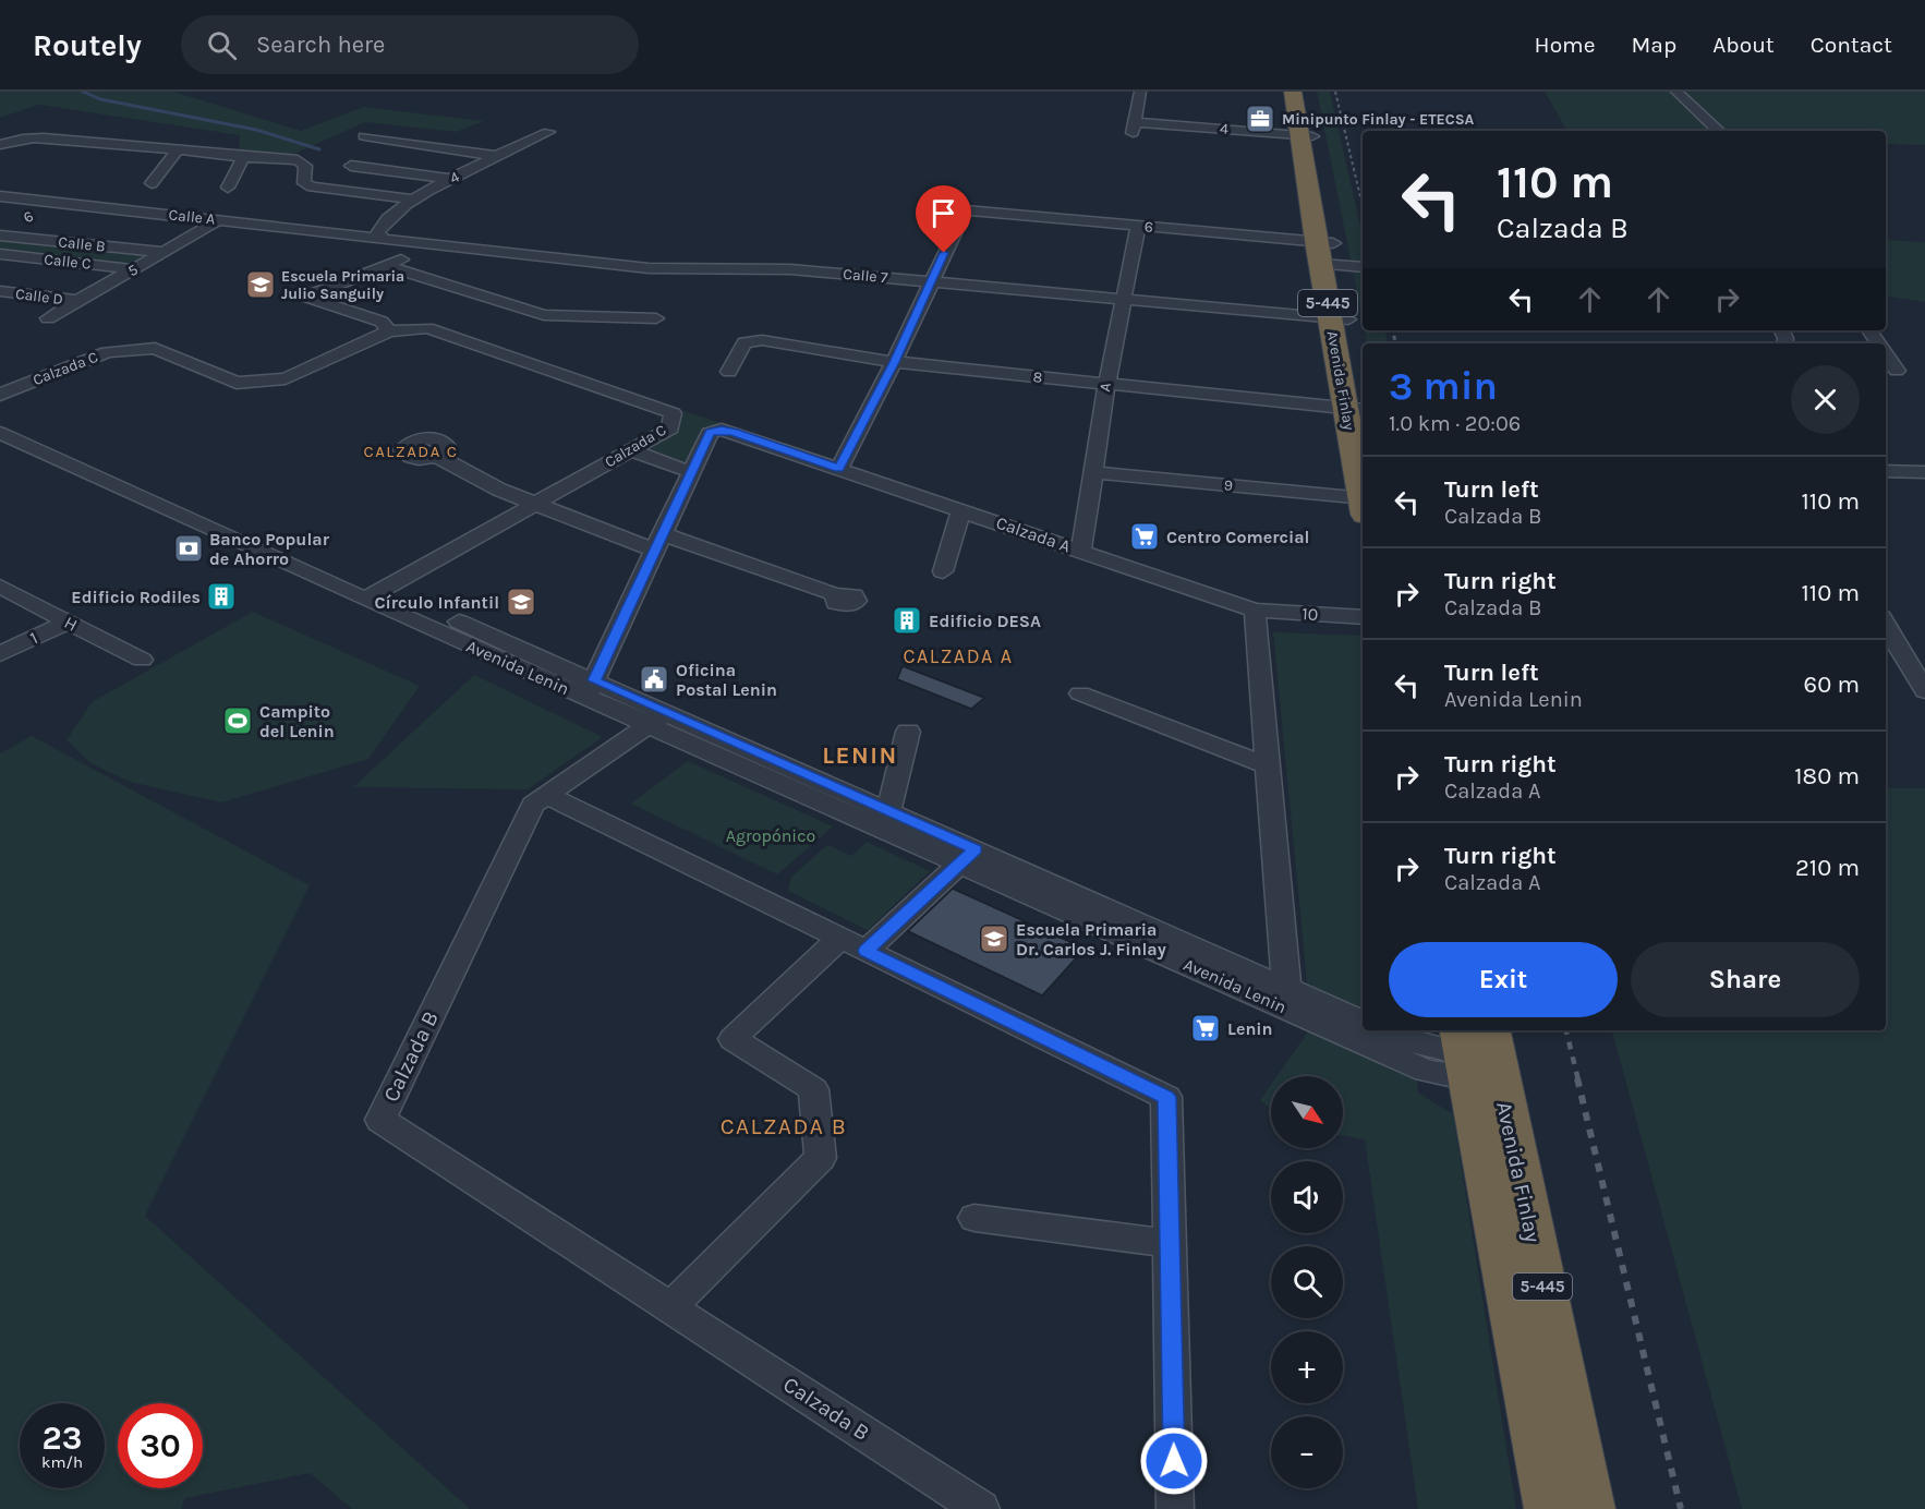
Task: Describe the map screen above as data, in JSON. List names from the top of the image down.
{
  "streets": {
    "highway": ["5-445", "Avenida Finlay"],
    "street": [
      "4",
      "6",
      "Calle A",
      "Calle B",
      "Calle C",
      "5",
      "Calle 7",
      "Calle D",
      "Calzada C",
      "8",
      "A",
      "9",
      "Calzada A",
      "10",
      "H",
      "1",
      "Avenida Lenin",
      "Calzada B"
    ]
  },
  "crossings": [
    ["4", "Calle A"],
    ["4", "Calle 7"],
    ["4", "Avenida Finlay"],
    ["6", "Calle A"],
    ["6", "Calle B"],
    ["6", "Calle 7"],
    ["6", "Avenida Finlay"],
    ["6", "A"],
    ["Calle A", "5"],
    ["Calle A", "Calle 7"],
    ["Calle B", "5"],
    ["Calle C", "5"],
    ["5", "Calle D"],
    ["Calle 7", "Avenida Finlay"],
    ["Calle 7", "A"],
    ["Calzada C", "Avenida Lenin"],
    ["8", "Avenida Finlay"],
    ["8", "A"],
    ["Avenida Finlay", "Avenida Lenin"],
    ["A", "9"],
    ["A", "Calzada A"],
    ["Calzada A", "10"],
    ["Calzada A", "Avenida Lenin"],
    ["H", "1"],
    ["Avenida Lenin", "Calzada B"]
  ],
  "districts": [
    "CALZADA C",
    "CALZADA A",
    "LENIN",
    "CALZADA B"
  ],
  "parks": ["Agropónico"],
  "places": {
    "office": ["Minipunto Finlay - ETECSA"],
    "school or university": ["Escuela Primaria Julio Sanguily", "Círculo Infantil", "Escuela Primaria Dr. Carlos J. Finlay"],
    "supermarket": ["Centro Comercial", "Lenin"],
    "bank": ["Banco Popular de Ahorro"],
    "building": ["Edificio Rodiles", "Edificio DESA"],
    "public building": ["Oficina Postal Lenin"],
    "sports": ["Campito del Lenin"]
  },
  "north": "bottom right",
  "page": {
    "header": "Routely",
    "search": "Search here",
    "nav": [
      "Home",
      "Map",
      "About",
      "Contact"
    ],
    "turn": ["110 m", "Calzada B"],
    "heading": ["3 min", "1.0 km · 20:06"],
    "list": [
      {
        "name": "Turn left",
        "note": "Calzada B",
        "value": "110 m"
      },
      {
        "name": "Turn right",
        "note": "Calzada B",
        "value": "110 m"
      },
      {
        "name": "Turn left",
        "note": "Avenida Lenin",
        "value": "60 m"
      },
      {
        "name": "Turn right",
        "note": "Calzada A",
        "value": "180 m"
      },
      {
        "name": "Turn right",
        "note": "Calzada A",
        "value": "210 m"
      }
    ],
    "buttons": ["Exit", "Share"],
    "map_buttons": ["+", "−"],
    "speed": "23 km/h",
    "limit": "30"
  }
}
